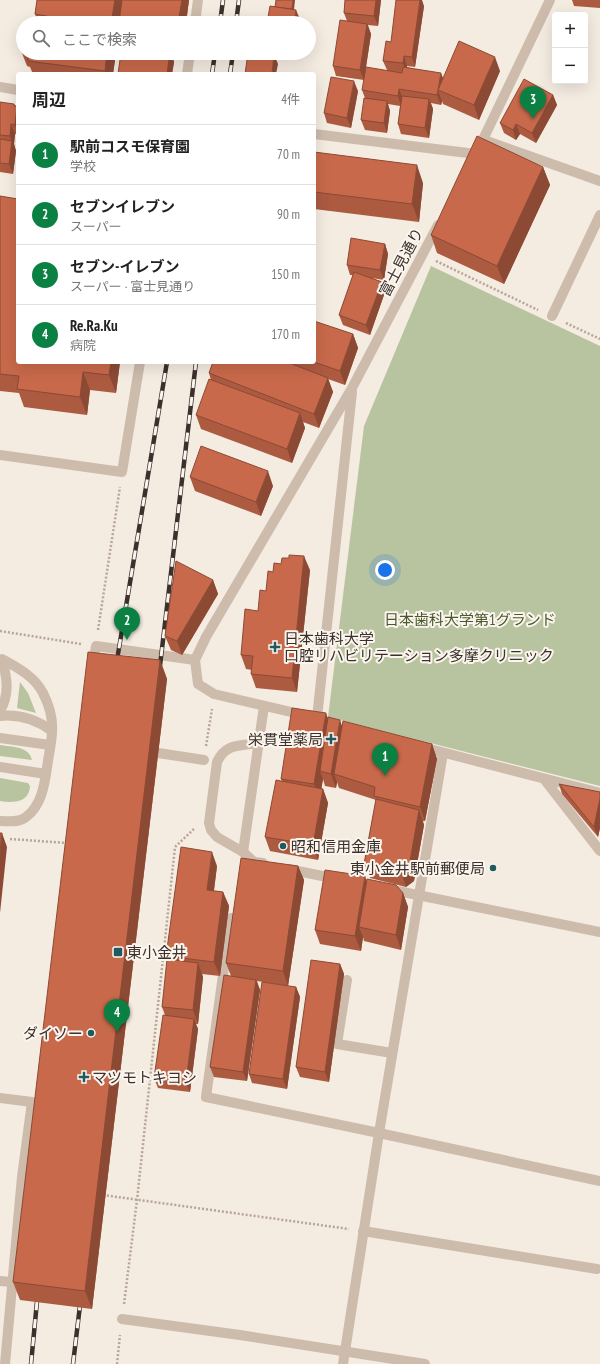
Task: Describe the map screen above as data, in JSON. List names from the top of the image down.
{
  "streets": {
    "street": ["富士見通り"]
  },
  "parks": ["日本歯科大学第1グランド"],
  "places": {
    "health": ["日本歯科大学 口腔リハビリテーション多摩クリニック", "栄貫堂薬局", "マツモトキヨシ"],
    "other": ["昭和信用金庫", "東小金井駅前郵便局", "ダイソー"],
    "transit": ["東小金井"]
  },
  "page": {
    "map_buttons": ["+", "−"],
    "search": "ここで検索",
    "heading": ["周辺", "4件"],
    "pins": [
      "3",
      "2",
      "1",
      "4"
    ],
    "list": [
      {
        "mark": "1",
        "name": "駅前コスモ保育園",
        "note": "学校",
        "value": "70 m"
      },
      {
        "mark": "2",
        "name": "セブンイレブン",
        "note": "スーパー",
        "value": "90 m"
      },
      {
        "mark": "3",
        "name": "セブン-イレブン",
        "note": "スーパー · 富士見通り",
        "value": "150 m"
      },
      {
        "mark": "4",
        "name": "Re.Ra.Ku",
        "note": "病院",
        "value": "170 m"
      }
    ]
  }
}
